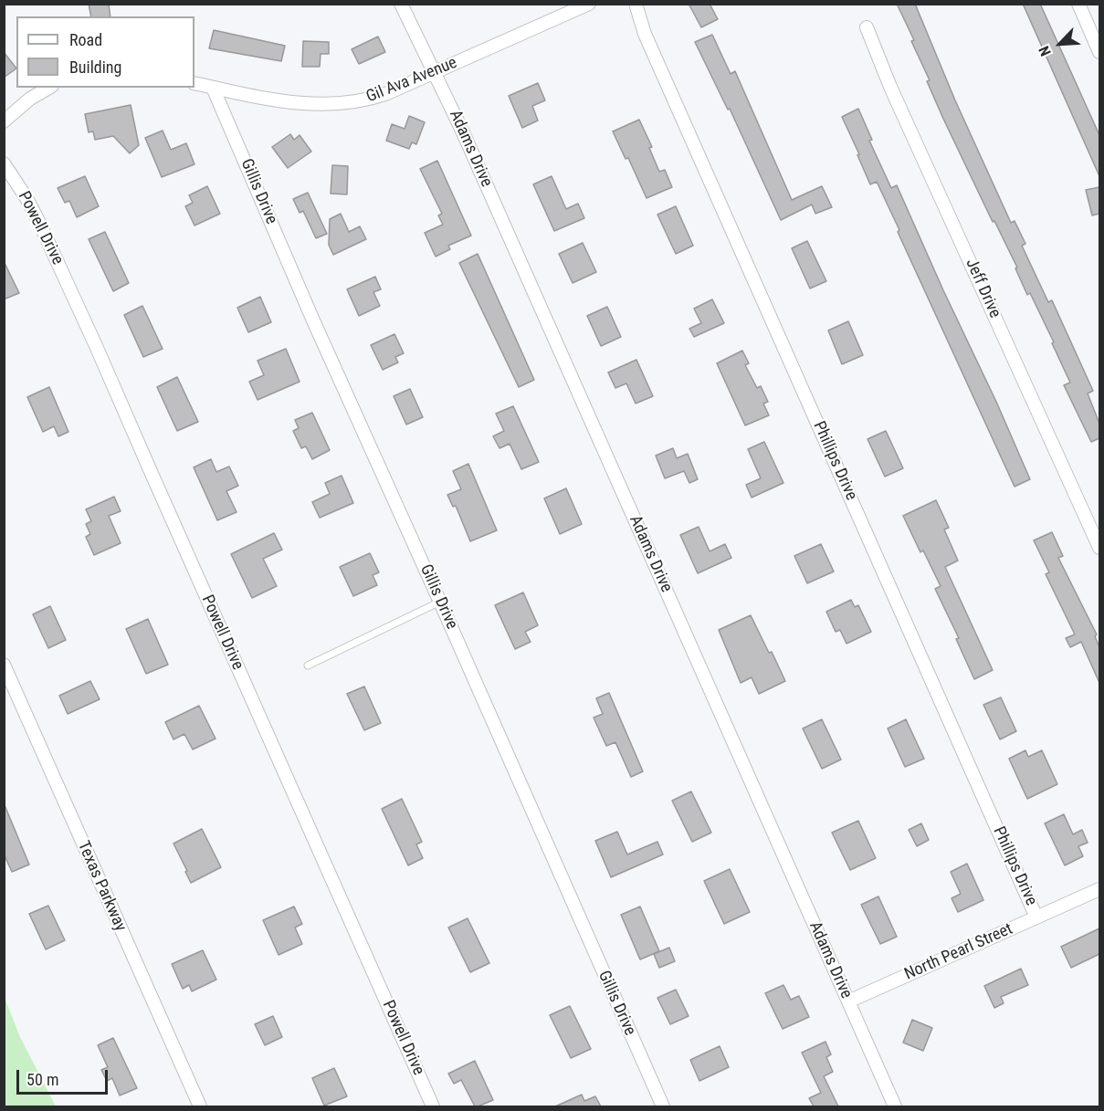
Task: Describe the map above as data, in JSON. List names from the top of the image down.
{
  "streets": {
    "street": [
      "Gil Ava Avenue",
      "Adams Drive",
      "Gillis Drive",
      "Powell Drive",
      "Jeff Drive",
      "Phillips Drive",
      "Texas Parkway",
      "North Pearl Street"
    ]
  },
  "crossings": [
    ["Gil Ava Avenue", "Adams Drive"],
    ["Gil Ava Avenue", "Gillis Drive"],
    ["Adams Drive", "North Pearl Street"],
    ["Phillips Drive", "North Pearl Street"]
  ],
  "legend": ["Road", "Building"],
  "scale_bar": "50 m",
  "north": "bottom left"
}
